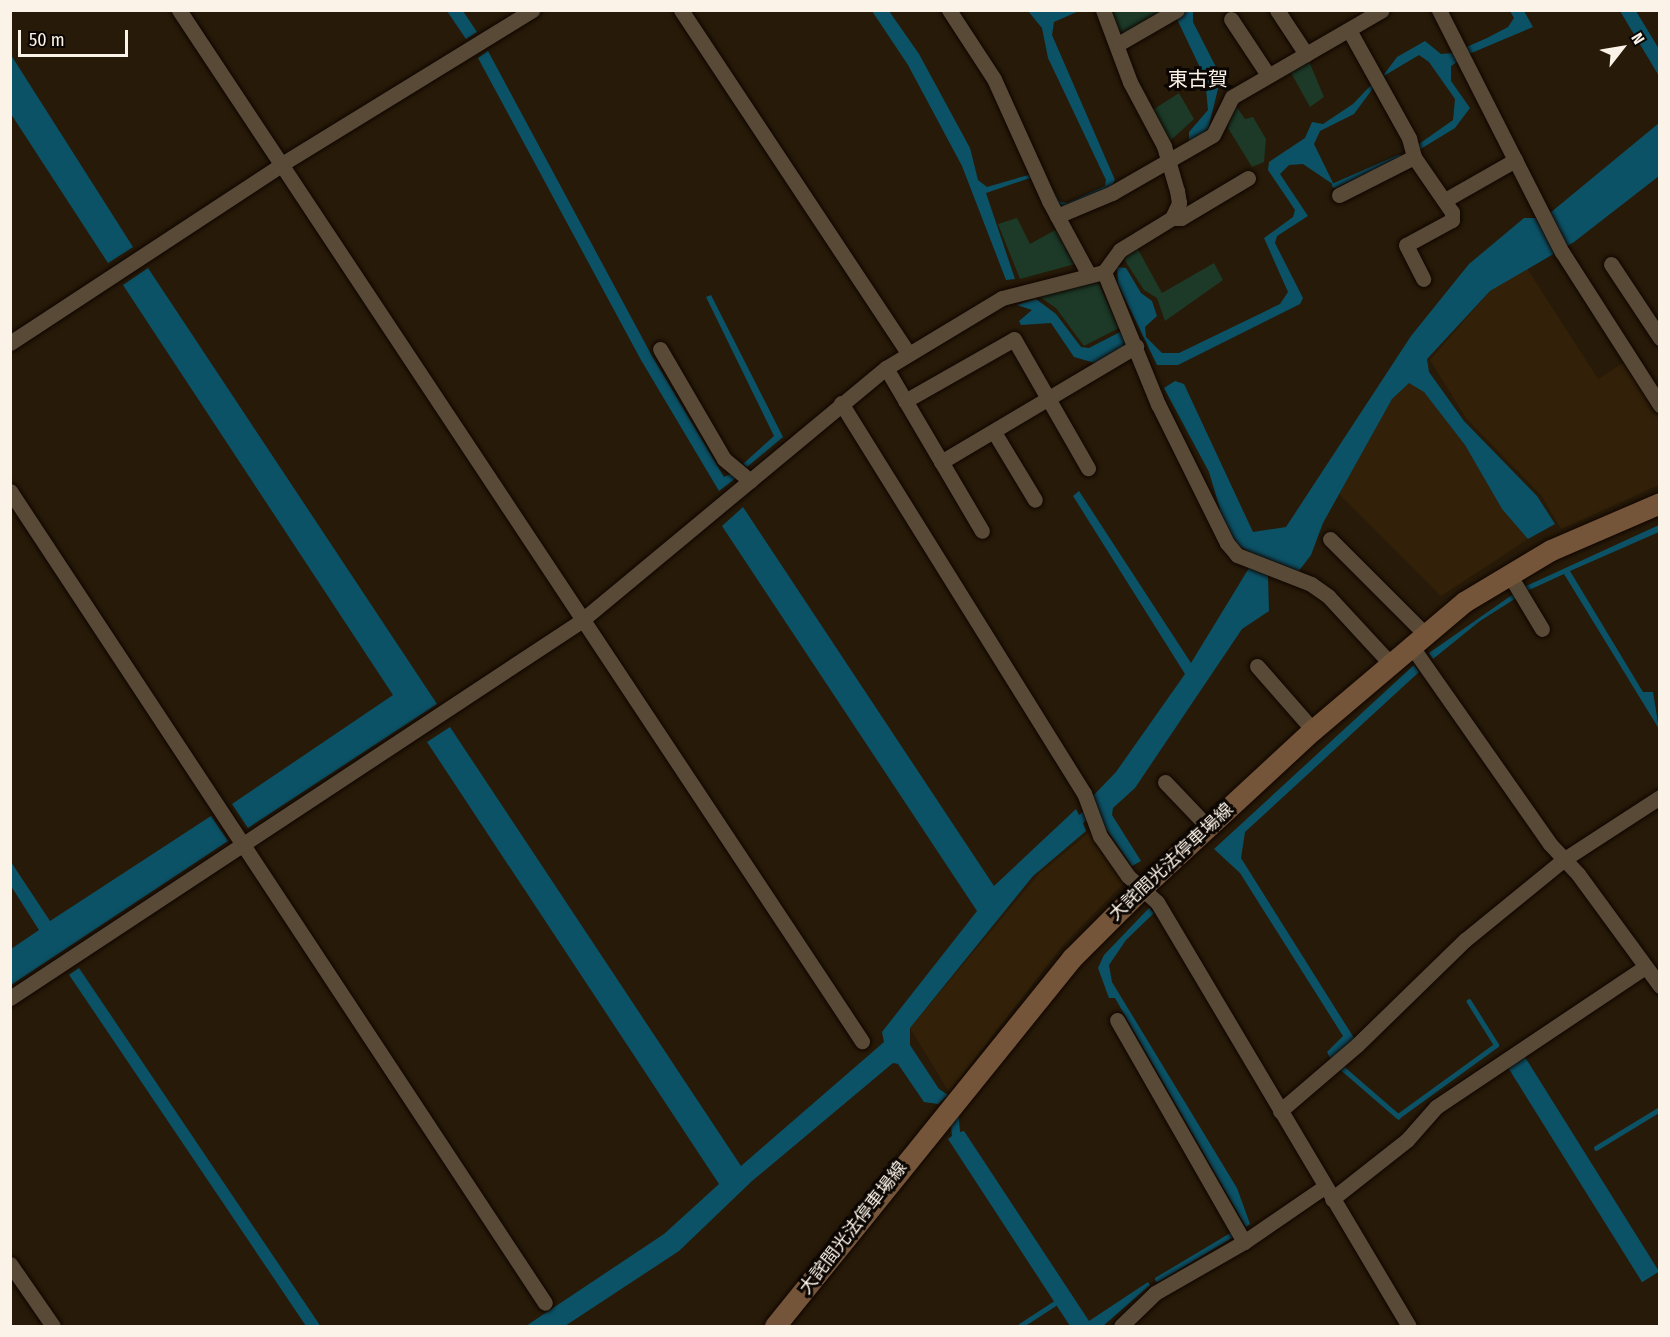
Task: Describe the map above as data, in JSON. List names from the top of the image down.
{
  "streets": {
    "main road": ["大詫間光法停車場線"]
  },
  "districts": ["東古賀"],
  "scale_bar": "50 m",
  "north": "top right"
}
